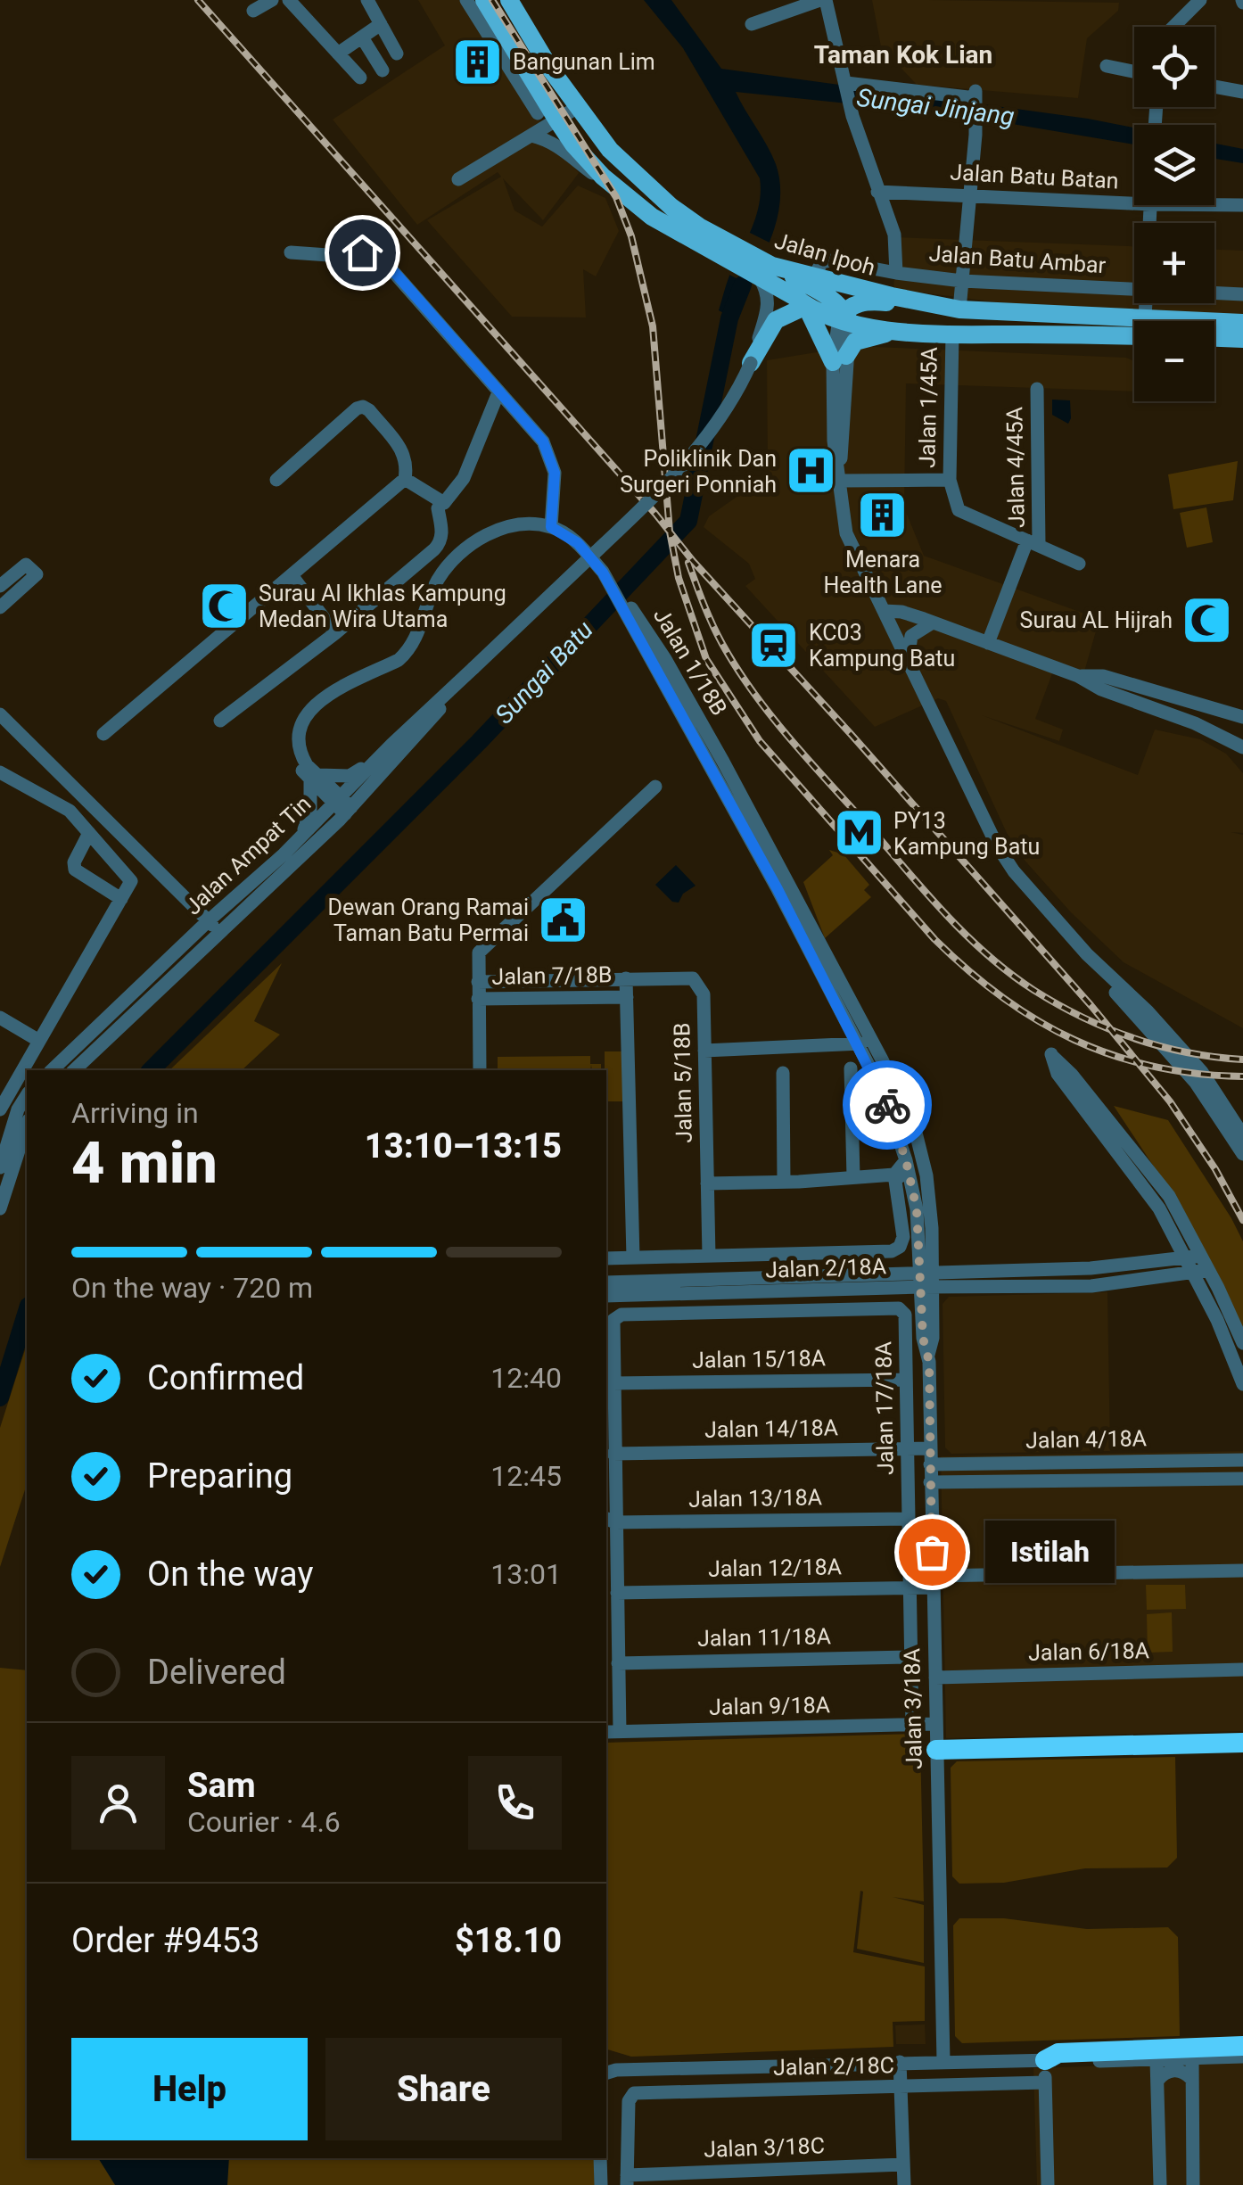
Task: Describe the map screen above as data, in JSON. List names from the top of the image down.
{
  "streets": {
    "main road": ["Jalan Ipoh"],
    "street": [
      "Jalan Batu Batan",
      "Jalan Batu Ambar",
      "Jalan 1/45A",
      "Jalan 4/45A",
      "Jalan 1/18B",
      "Jalan Ampat Tin",
      "Jalan 7/18B",
      "Jalan 5/18B",
      "Jalan 2/18A",
      "Jalan 15/18A",
      "Jalan 17/18A",
      "Jalan 14/18A",
      "Jalan 4/18A",
      "Jalan 13/18A",
      "Jalan 12/18A",
      "Jalan 11/18A",
      "Jalan 6/18A",
      "Jalan 9/18A",
      "Jalan 3/18A",
      "Jalan 2/18C",
      "Jalan 3/18C"
    ]
  },
  "crossings": [
    ["Jalan Ipoh", "Jalan Batu Ambar"],
    ["Jalan Ipoh", "Jalan 1/45A"],
    ["Jalan Ipoh", "Jalan Ampat Tin"],
    ["Jalan 1/45A", "Jalan 4/45A"],
    ["Jalan 1/18B", "Jalan 2/18A"],
    ["Jalan 1/18B", "Jalan 3/18A"],
    ["Jalan 7/18B", "Jalan 5/18B"],
    ["Jalan 5/18B", "Jalan 2/18A"],
    ["Jalan 2/18A", "Jalan 3/18A"],
    ["Jalan 15/18A", "Jalan 17/18A"],
    ["Jalan 17/18A", "Jalan 14/18A"],
    ["Jalan 17/18A", "Jalan 13/18A"],
    ["Jalan 17/18A", "Jalan 12/18A"],
    ["Jalan 17/18A", "Jalan 11/18A"],
    ["Jalan 17/18A", "Jalan 9/18A"],
    ["Jalan 14/18A", "Jalan 3/18A"],
    ["Jalan 4/18A", "Jalan 3/18A"],
    ["Jalan 12/18A", "Jalan 3/18A"],
    ["Jalan 6/18A", "Jalan 3/18A"],
    ["Jalan 9/18A", "Jalan 3/18A"],
    ["Jalan 2/18C", "Jalan 3/18C"]
  ],
  "districts": ["Taman Kok Lian"],
  "water": ["Sungai Jinjang", "Sungai Batu"],
  "places": {
    "building": ["Bangunan Lim", "Menara Health Lane"],
    "hospital": ["Poliklinik Dan Surgeri Ponniah"],
    "mosque": ["Surau Al Ikhlas Kampung Medan Wira Utama", "Surau AL Hijrah"],
    "station": ["KC03 Kampung Batu"],
    "metro station": ["PY13 Kampung Batu"],
    "public building": ["Dewan Orang Ramai Taman Batu Permai"],
    "other": ["Istilah"]
  },
  "page": {
    "map_buttons": ["+", "−"],
    "heading": ["4 min", "Arriving in", "13:10–13:15"],
    "panel": [
      "Sam",
      "Courier · 4.6",
      "Order #9453",
      "$18.10"
    ],
    "bar": "On the way · 720 m",
    "list": [
      ["Confirmed", "12:40"],
      ["Preparing", "12:45"],
      ["On the way", "13:01"],
      "Delivered"
    ],
    "bubble": "Istilah",
    "buttons": ["Help", "Share"]
  }
}
